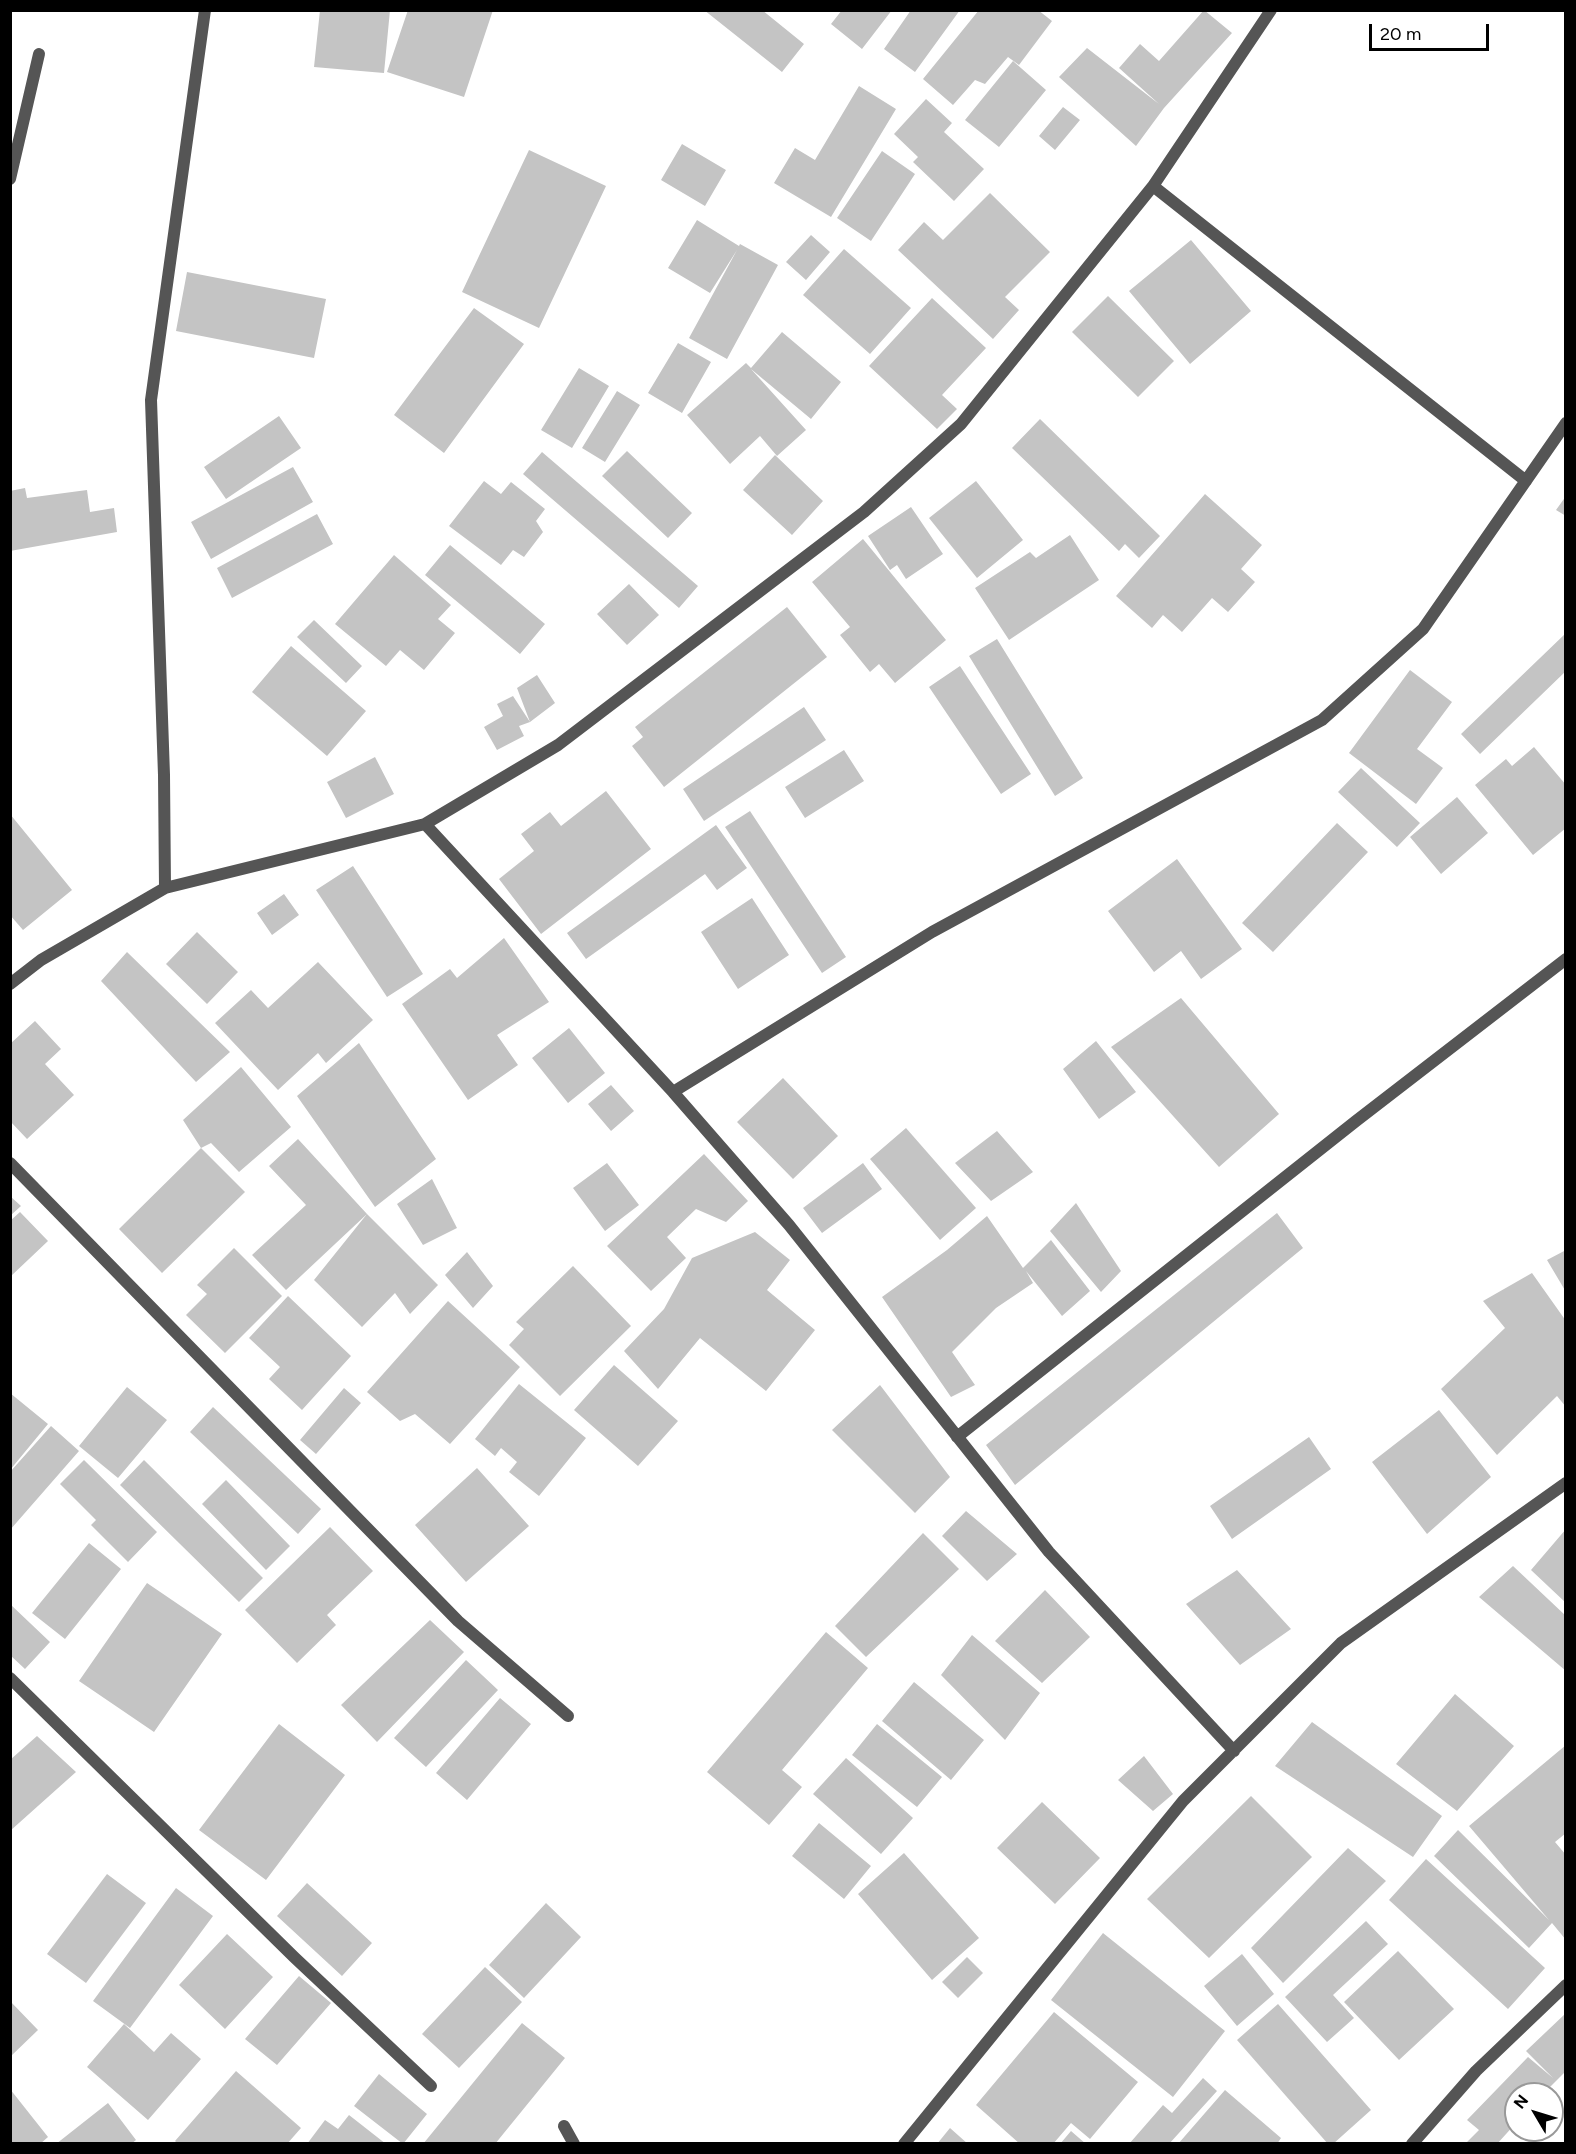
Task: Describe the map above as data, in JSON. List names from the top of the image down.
{
  "scale_bar": "20 m",
  "north": "top left"
}
